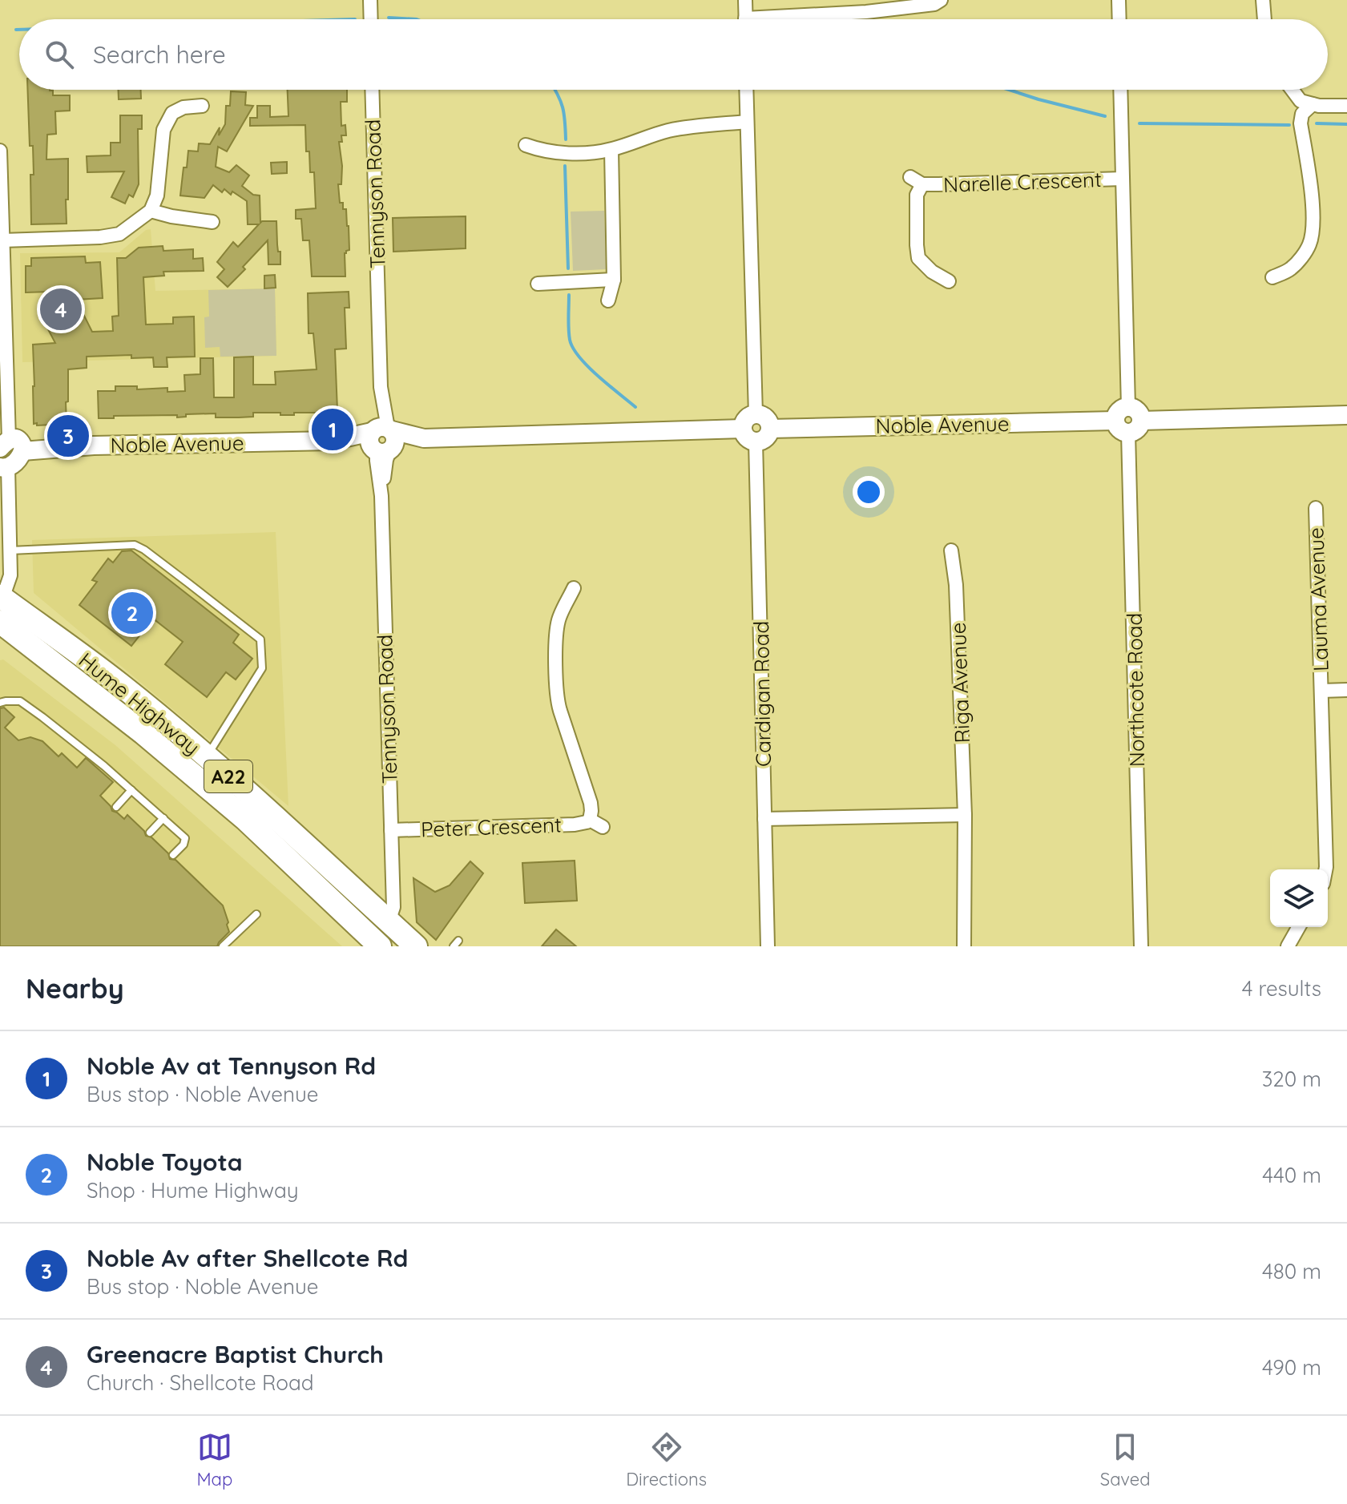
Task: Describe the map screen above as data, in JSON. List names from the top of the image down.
{
  "streets": {
    "highway": ["Hume Highway", "A22"],
    "street": [
      "Narelle Crescent",
      "Tennyson Road",
      "Noble Avenue",
      "Lauma Avenue",
      "Riga Avenue",
      "Northcote Road",
      "Cardigan Road",
      "Peter Crescent"
    ]
  },
  "crossings": [
    ["Tennyson Road", "Noble Avenue"],
    ["Tennyson Road", "Hume Highway"],
    ["Tennyson Road", "Peter Crescent"],
    ["Noble Avenue", "Northcote Road"],
    ["Noble Avenue", "Cardigan Road"]
  ],
  "page": {
    "search": "Search here",
    "pins": [
      "4",
      "1",
      "3",
      "2"
    ],
    "heading": ["Nearby", "4 results"],
    "list": [
      {
        "mark": "1",
        "name": "Noble Av at Tennyson Rd",
        "note": "Bus stop · Noble Avenue",
        "value": "320 m"
      },
      {
        "mark": "2",
        "name": "Noble Toyota",
        "note": "Shop · Hume Highway",
        "value": "440 m"
      },
      {
        "mark": "3",
        "name": "Noble Av after Shellcote Rd",
        "note": "Bus stop · Noble Avenue",
        "value": "480 m"
      },
      {
        "mark": "4",
        "name": "Greenacre Baptist Church",
        "note": "Church · Shellcote Road",
        "value": "490 m"
      }
    ],
    "nav": ["Map", "Directions", "Saved"]
  }
}
